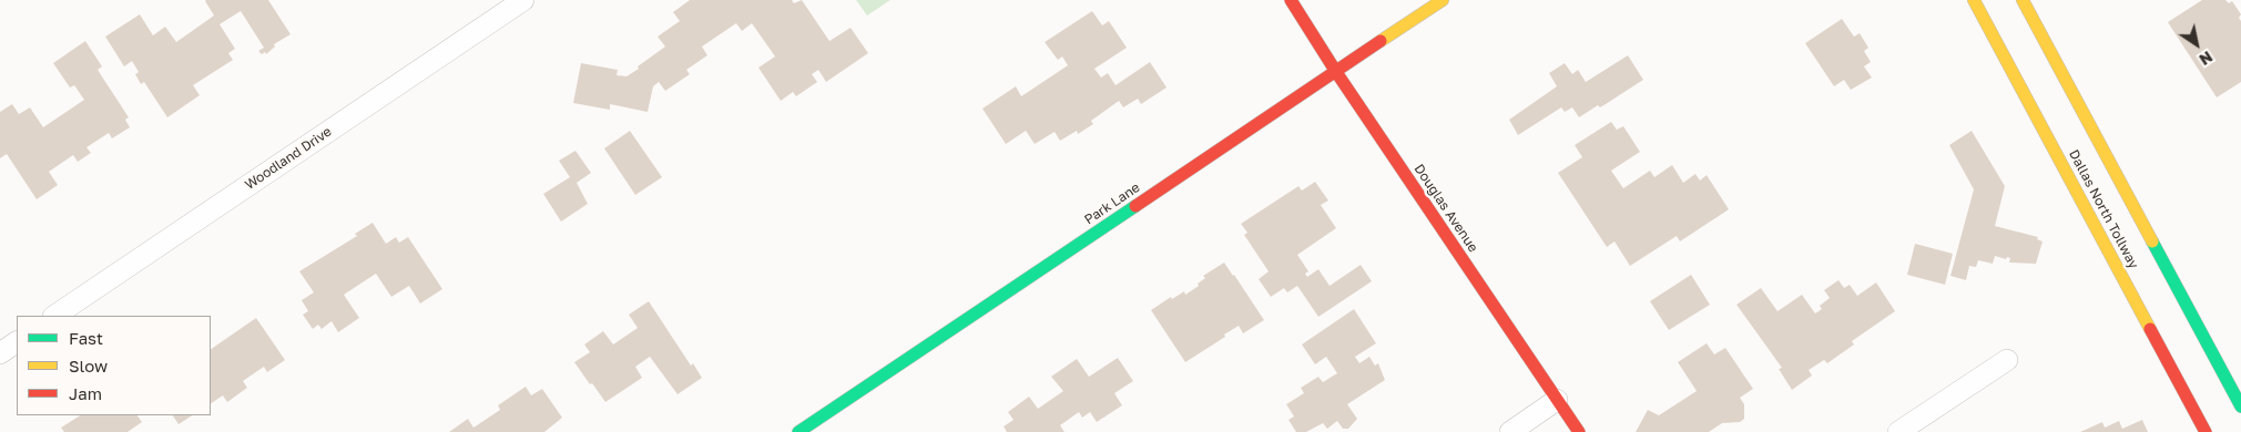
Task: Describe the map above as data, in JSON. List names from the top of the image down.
{
  "streets": {
    "main road": ["Park Lane", "Douglas Avenue", "Dallas North Tollway"],
    "street": ["Woodland Drive"]
  },
  "crossings": [
    ["Park Lane", "Douglas Avenue"]
  ],
  "legend": ["Fast", "Slow", "Jam"],
  "north": "bottom right"
}
